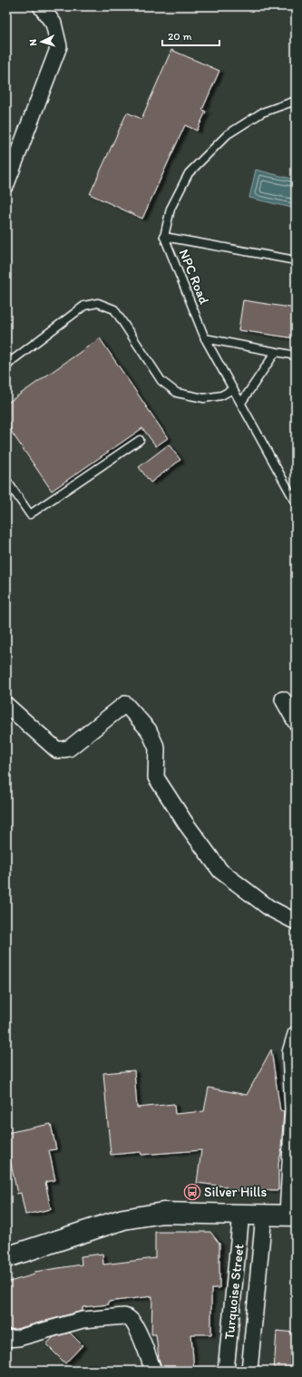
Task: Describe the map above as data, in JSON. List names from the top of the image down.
{
  "streets": {
    "street": ["Turquoise Street"],
    "lane": ["NPC Road"]
  },
  "places": {
    "bus stop": ["Silver Hills"]
  },
  "scale_bar": "20 m",
  "north": "left"
}
